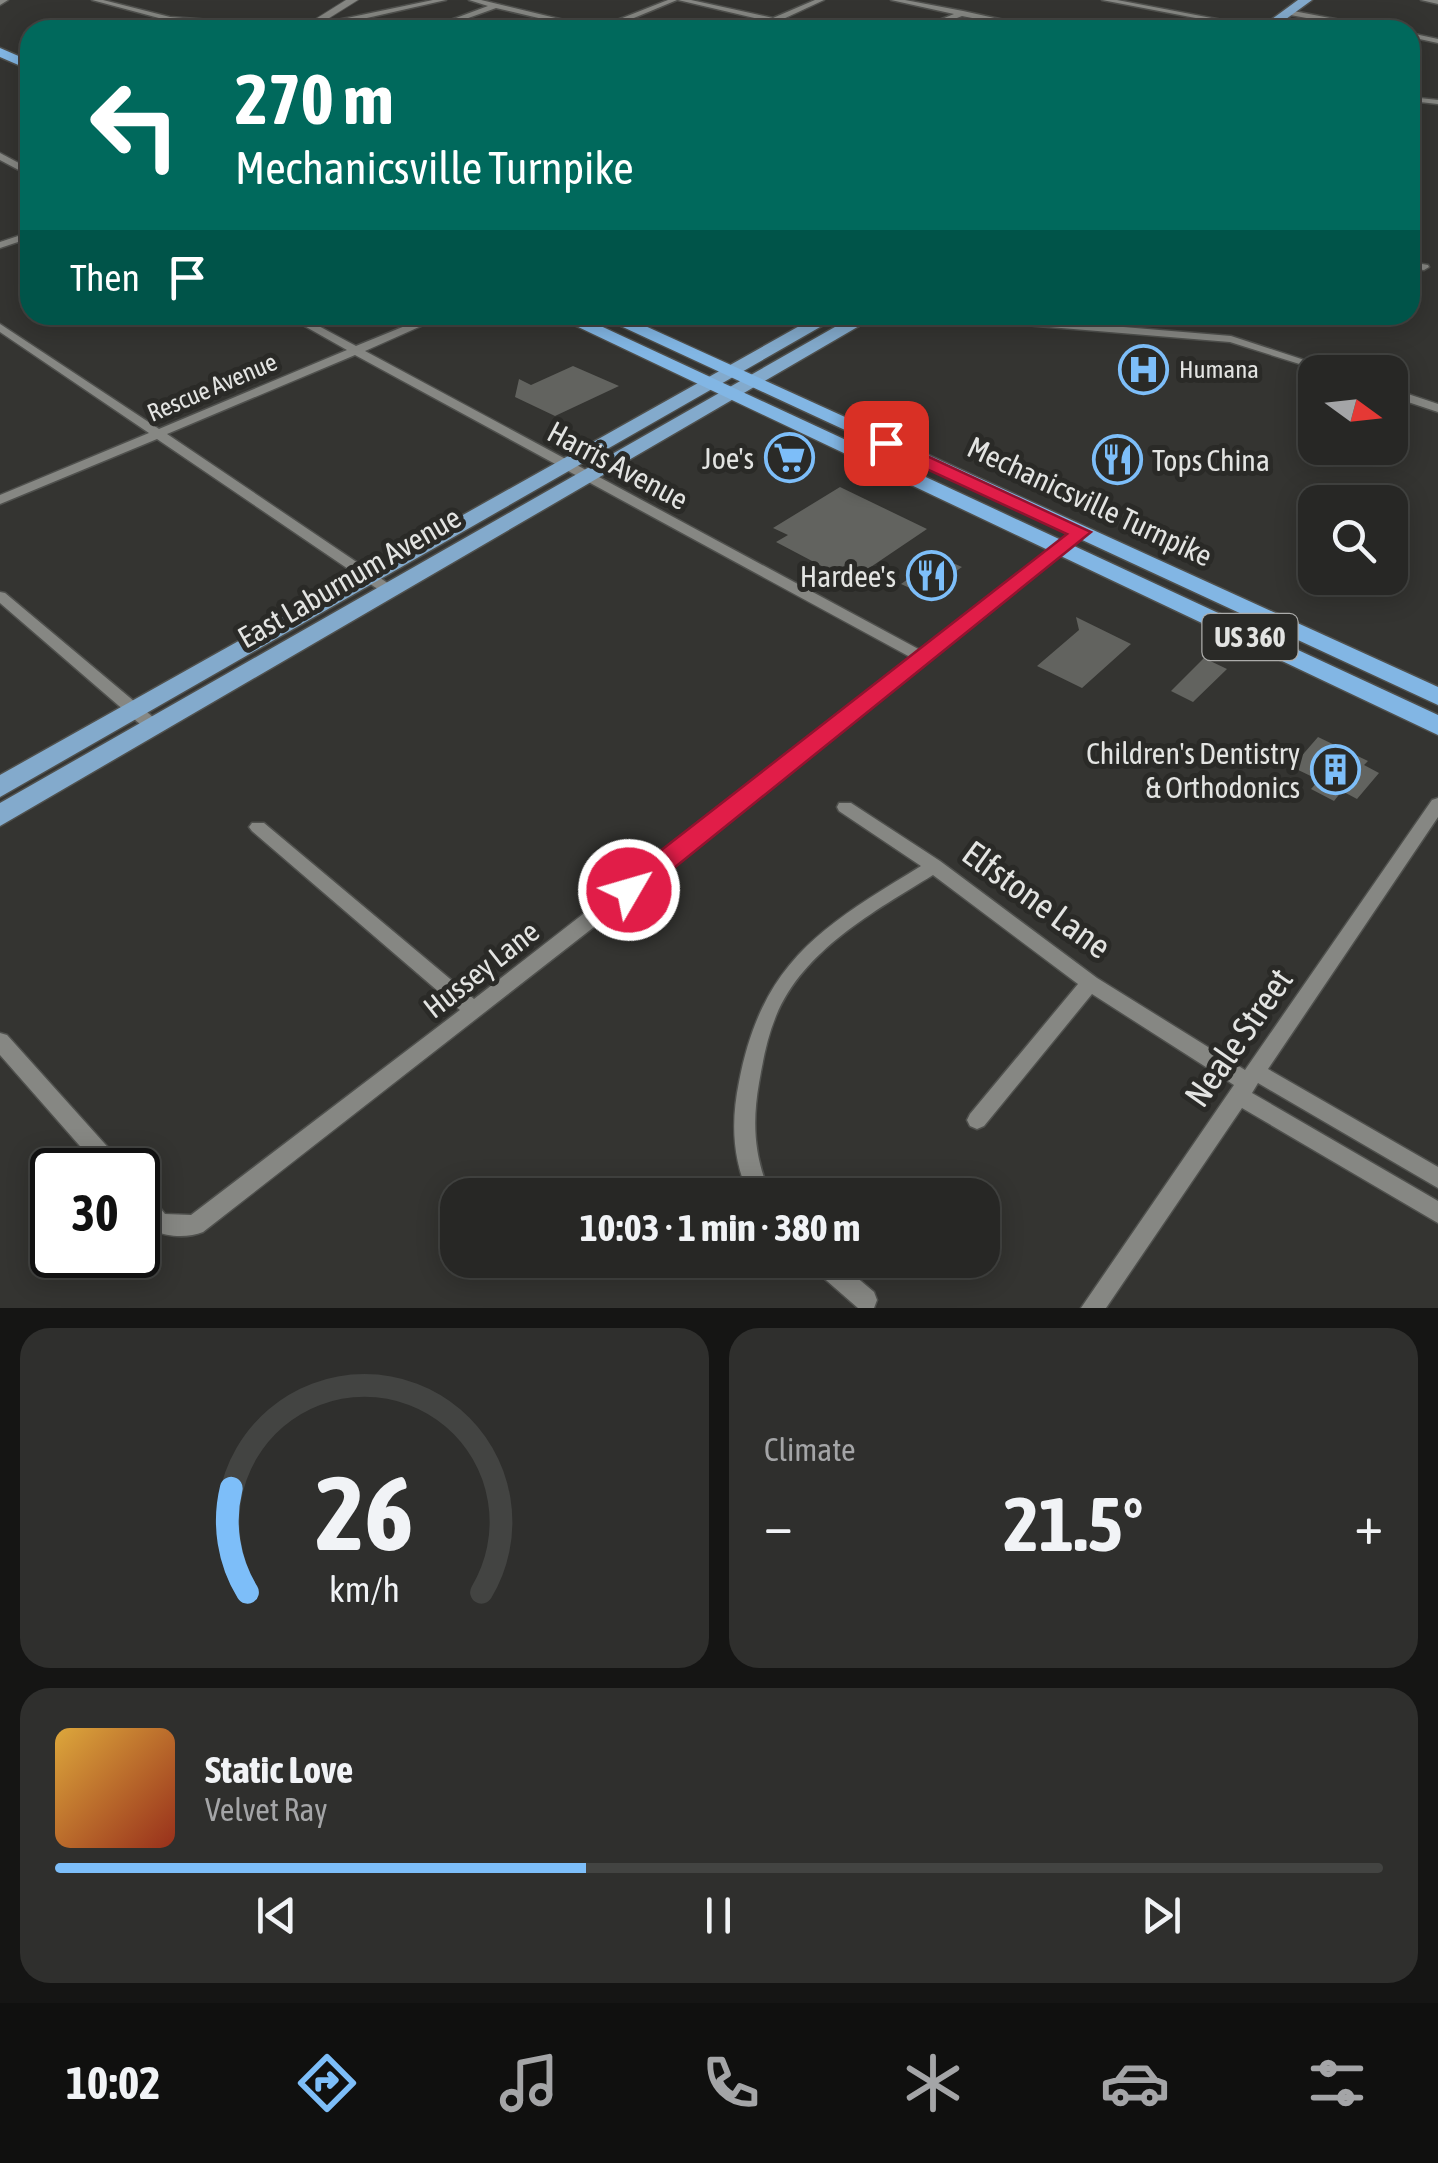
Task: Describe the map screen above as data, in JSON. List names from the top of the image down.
{
  "streets": {
    "highway": ["Mechanicsville Turnpike", "US 360"],
    "main road": ["East Laburnum Avenue"],
    "street": [
      "Rescue Avenue",
      "Harris Avenue",
      "Elfstone Lane",
      "Hussey Lane",
      "Neale Street"
    ]
  },
  "crossings": [
    ["Rescue Avenue", "Harris Avenue"],
    ["Harris Avenue", "East Laburnum Avenue"],
    ["Harris Avenue", "Hussey Lane"],
    ["Mechanicsville Turnpike", "East Laburnum Avenue"],
    ["Mechanicsville Turnpike", "Hussey Lane"],
    ["Elfstone Lane", "Neale Street"]
  ],
  "places": {
    "hospital": ["Humana"],
    "supermarket": ["Joe's"],
    "restaurant": ["Tops China", "Hardee's"],
    "building": ["Children's Dentistry & Orthodonics"]
  },
  "north": "right",
  "page": {
    "turn": ["270 m", "Mechanicsville Turnpike"],
    "then": "Then",
    "limit": "30",
    "trip": "10:03 · 1 min · 380 m",
    "tile": "Climate",
    "heat": ["−", "21.5°", "+"],
    "song": ["Static Love", "Velvet Ray"],
    "tabs": "10:02",
    "gauge": ["26", "km/h"]
  }
}
